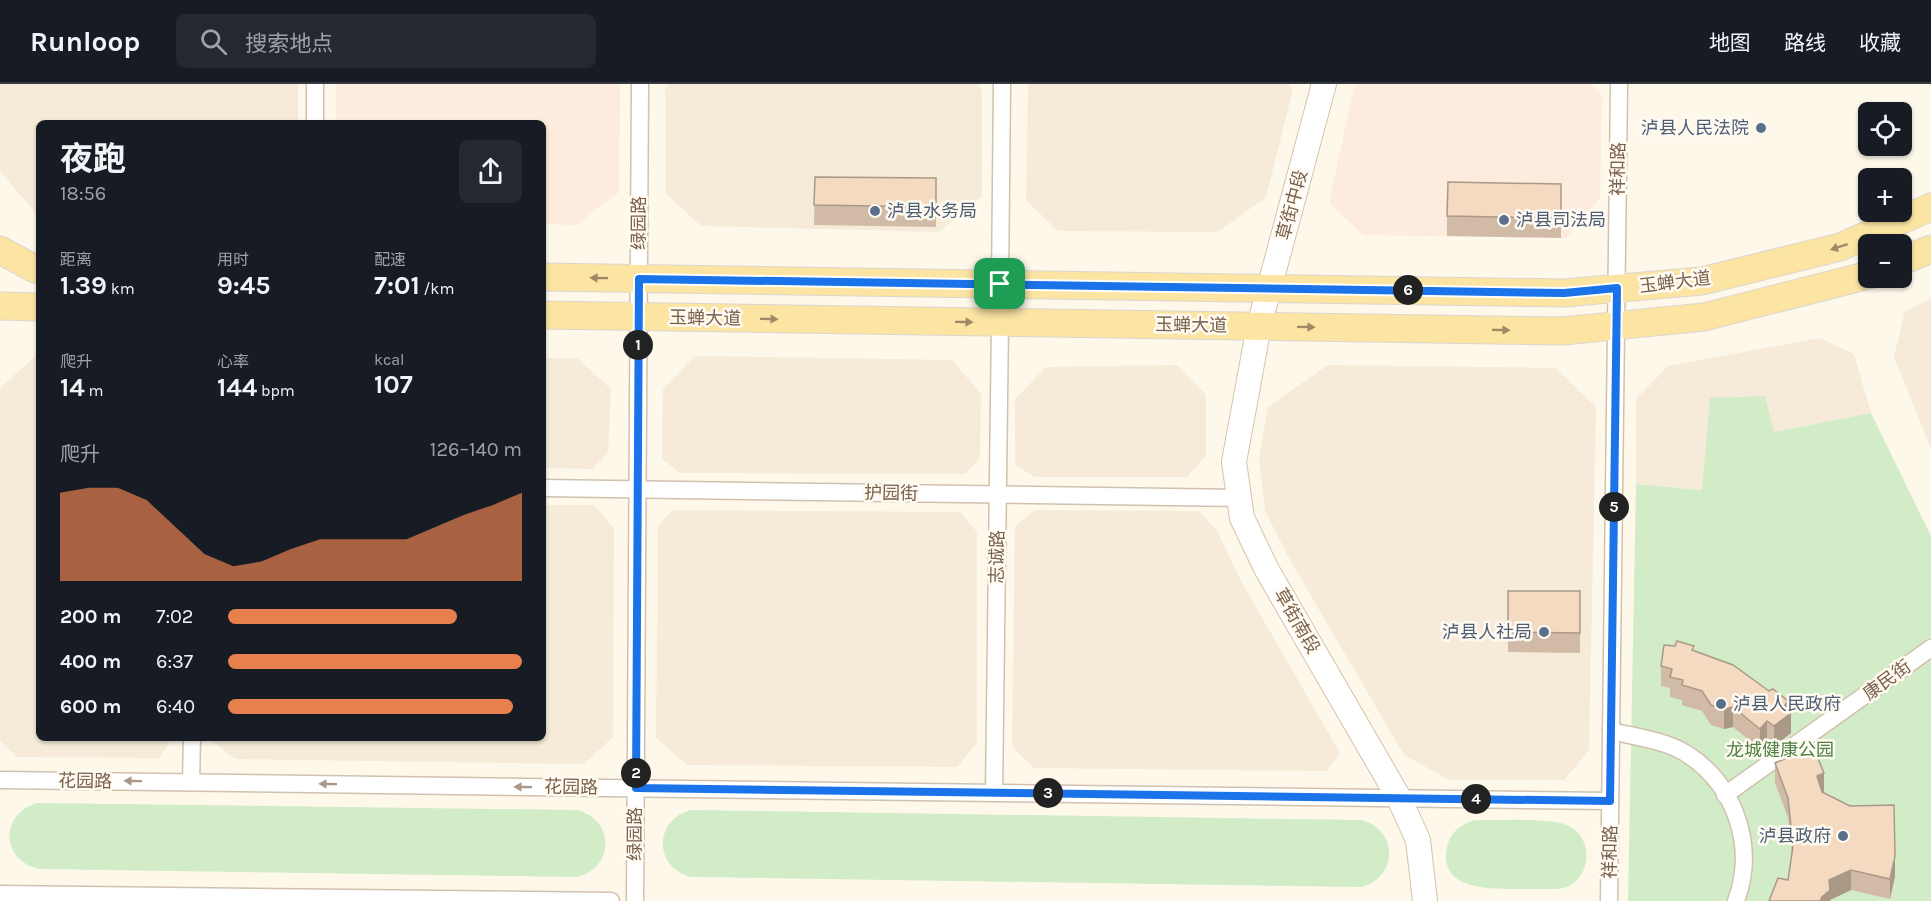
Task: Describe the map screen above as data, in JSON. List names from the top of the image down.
{
  "streets": {
    "main road": ["草街中段", "玉蝉大道", "草街南段"],
    "street": [
      "祥和路",
      "绿园路",
      "护园街",
      "志诚路",
      "康民街",
      "花园路"
    ]
  },
  "crossings": [
    ["祥和路", "玉蝉大道"],
    ["祥和路", "花园路"],
    ["草街中段", "玉蝉大道"],
    ["草街中段", "草街南段"],
    ["绿园路", "玉蝉大道"],
    ["绿园路", "护园街"],
    ["绿园路", "花园路"],
    ["玉蝉大道", "志诚路"],
    ["玉蝉大道", "草街南段"],
    ["护园街", "志诚路"],
    ["护园街", "草街南段"],
    ["志诚路", "花园路"],
    ["草街南段", "花园路"]
  ],
  "parks": ["龙城健康公园"],
  "places": [
    "泸县人民法院",
    "泸县水务局",
    "泸县司法局",
    "泸县人社局",
    "泸县人民政府",
    "泸县政府"
  ],
  "page": {
    "header": "Runloop",
    "search": "搜索地点",
    "nav": ["地图", "路线", "收藏"],
    "map_buttons": ["+", "−"],
    "heading": ["夜跑", "18:56"],
    "stats": [
      ["距离", "1.39 km"],
      ["用时", "9:45"],
      ["配速", "7:01 /km"],
      ["爬升", "14 m"],
      ["心率", "144 bpm"],
      ["kcal", "107"]
    ],
    "pins": [
      "6",
      "1",
      "5",
      "2",
      "3",
      "4"
    ],
    "chart": ["爬升", "126–140 m"],
    "list": [
      {
        "name": "200 m",
        "note": "7:02"
      },
      {
        "name": "400 m",
        "note": "6:37"
      },
      {
        "name": "600 m",
        "note": "6:40"
      }
    ]
  }
}
